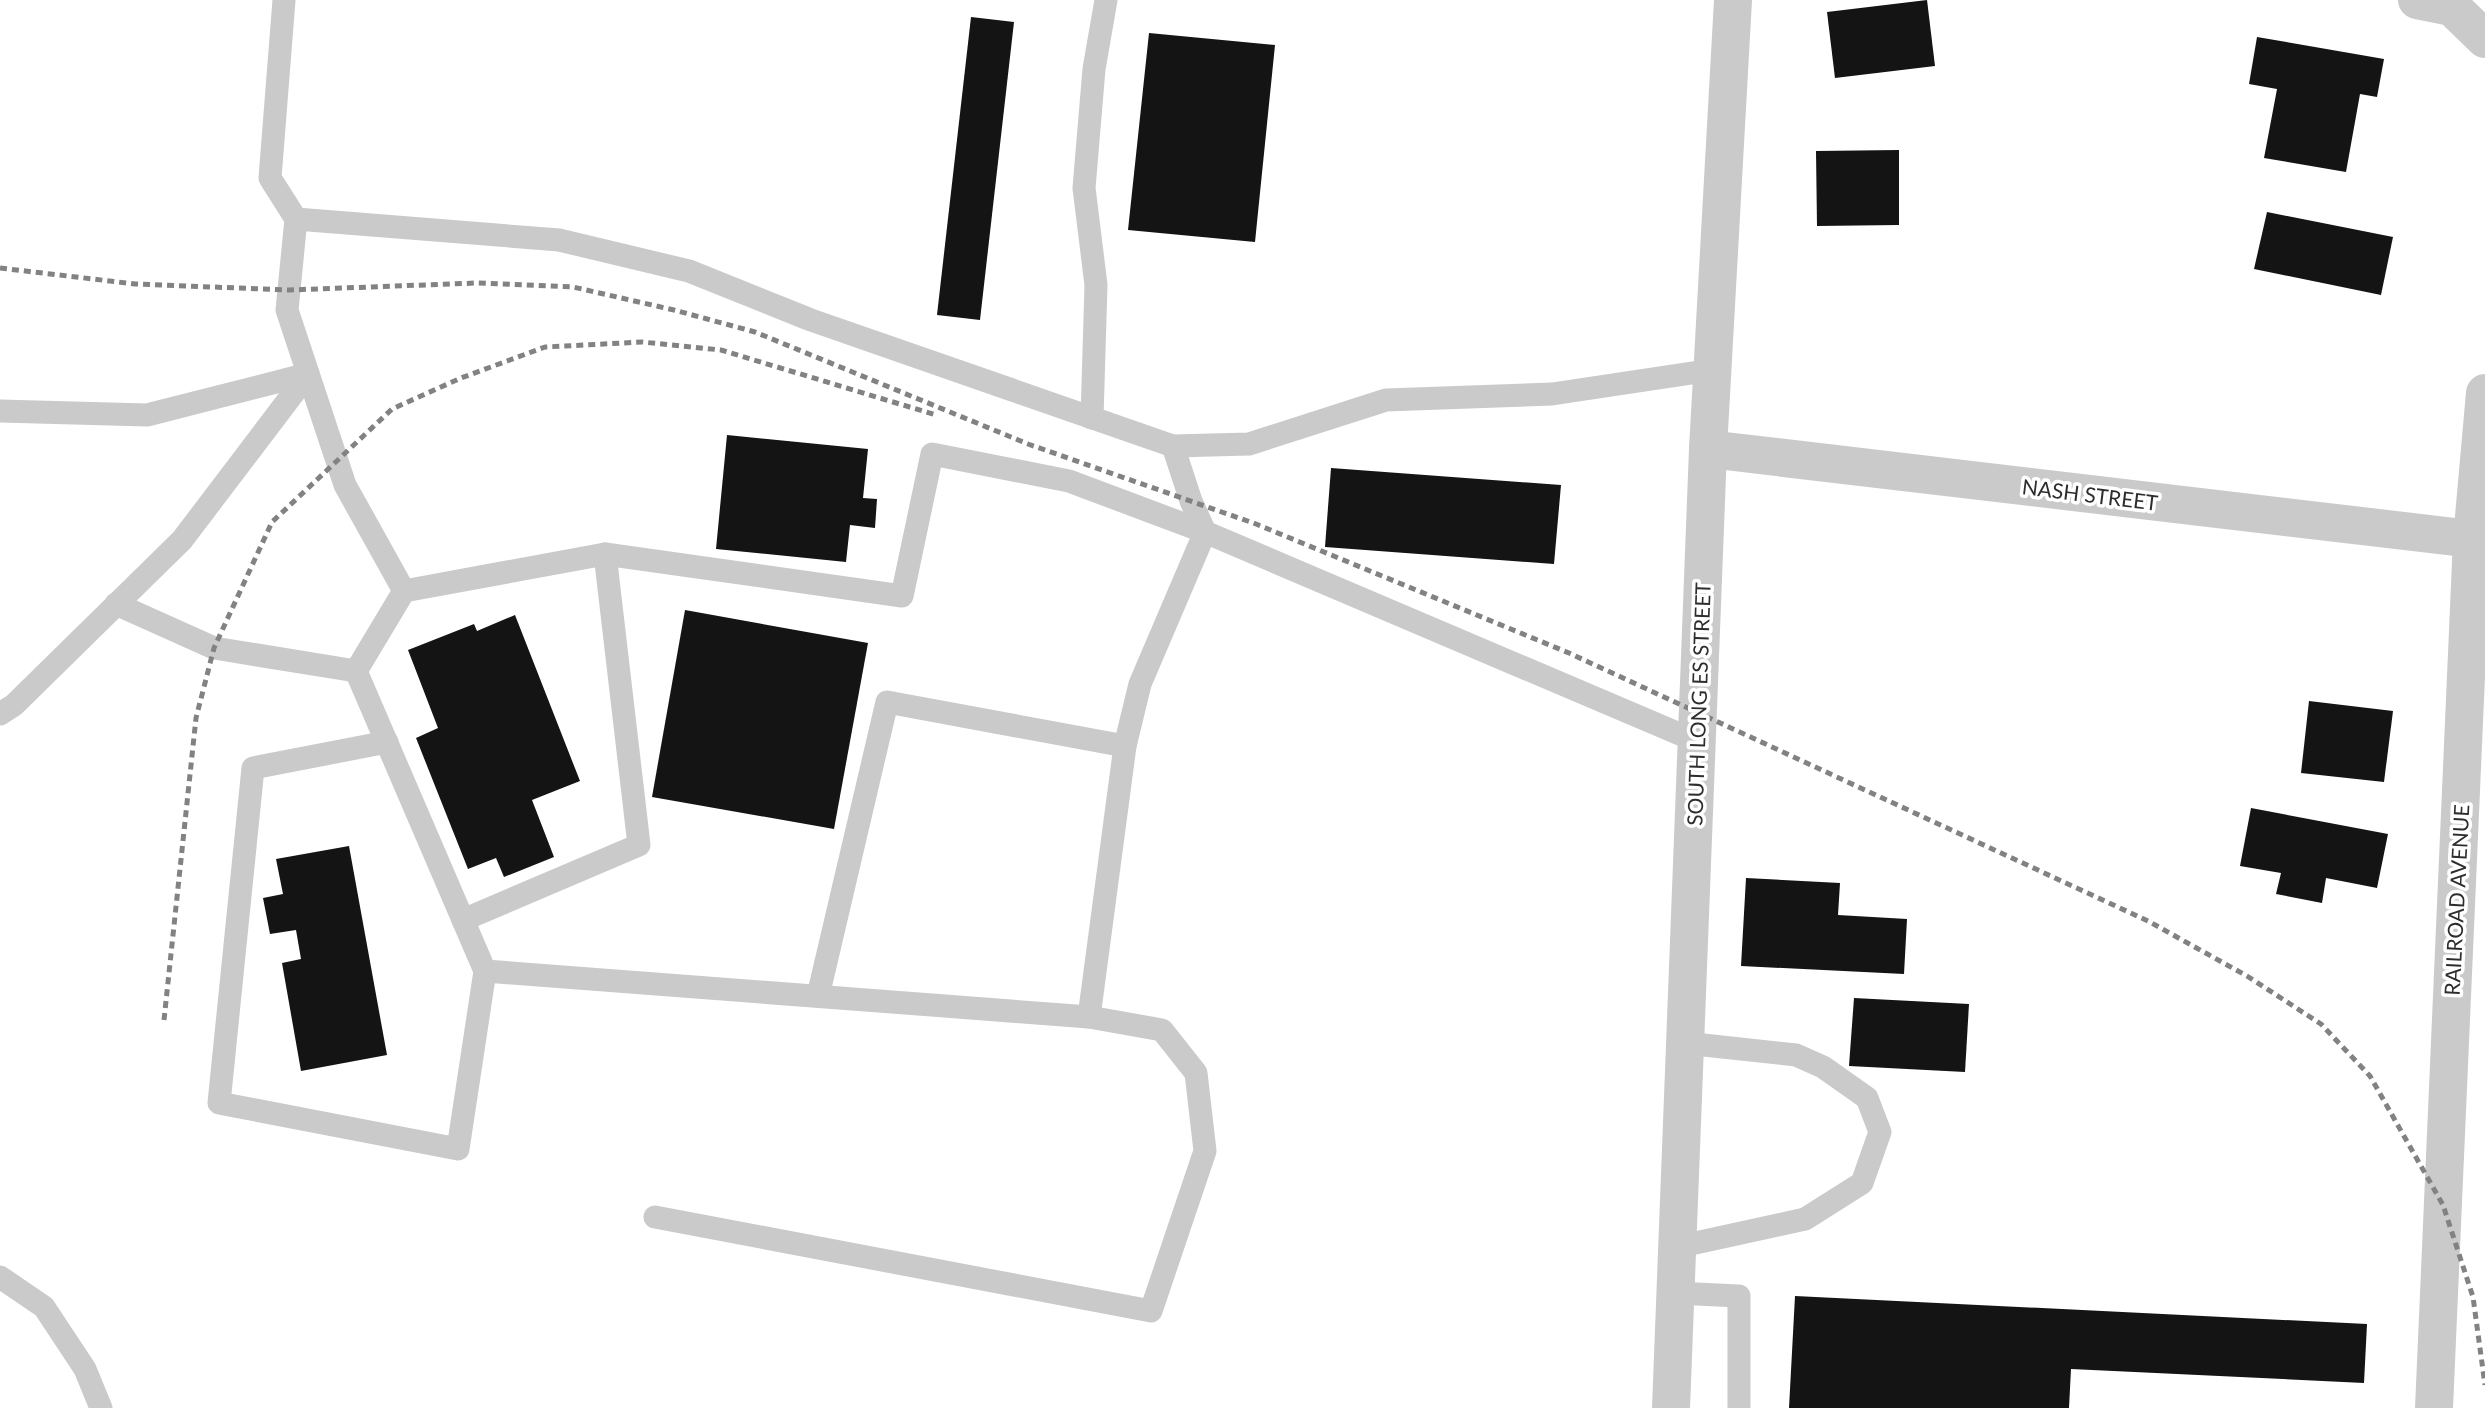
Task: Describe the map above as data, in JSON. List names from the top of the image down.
{
  "streets": {
    "street": ["NASH STREET", "SOUTH LONG ES STREET", "RAILROAD AVENUE"]
  },
  "crossings": [
    ["NASH STREET", "SOUTH LONG ES STREET"],
    ["NASH STREET", "RAILROAD AVENUE"]
  ]
}
